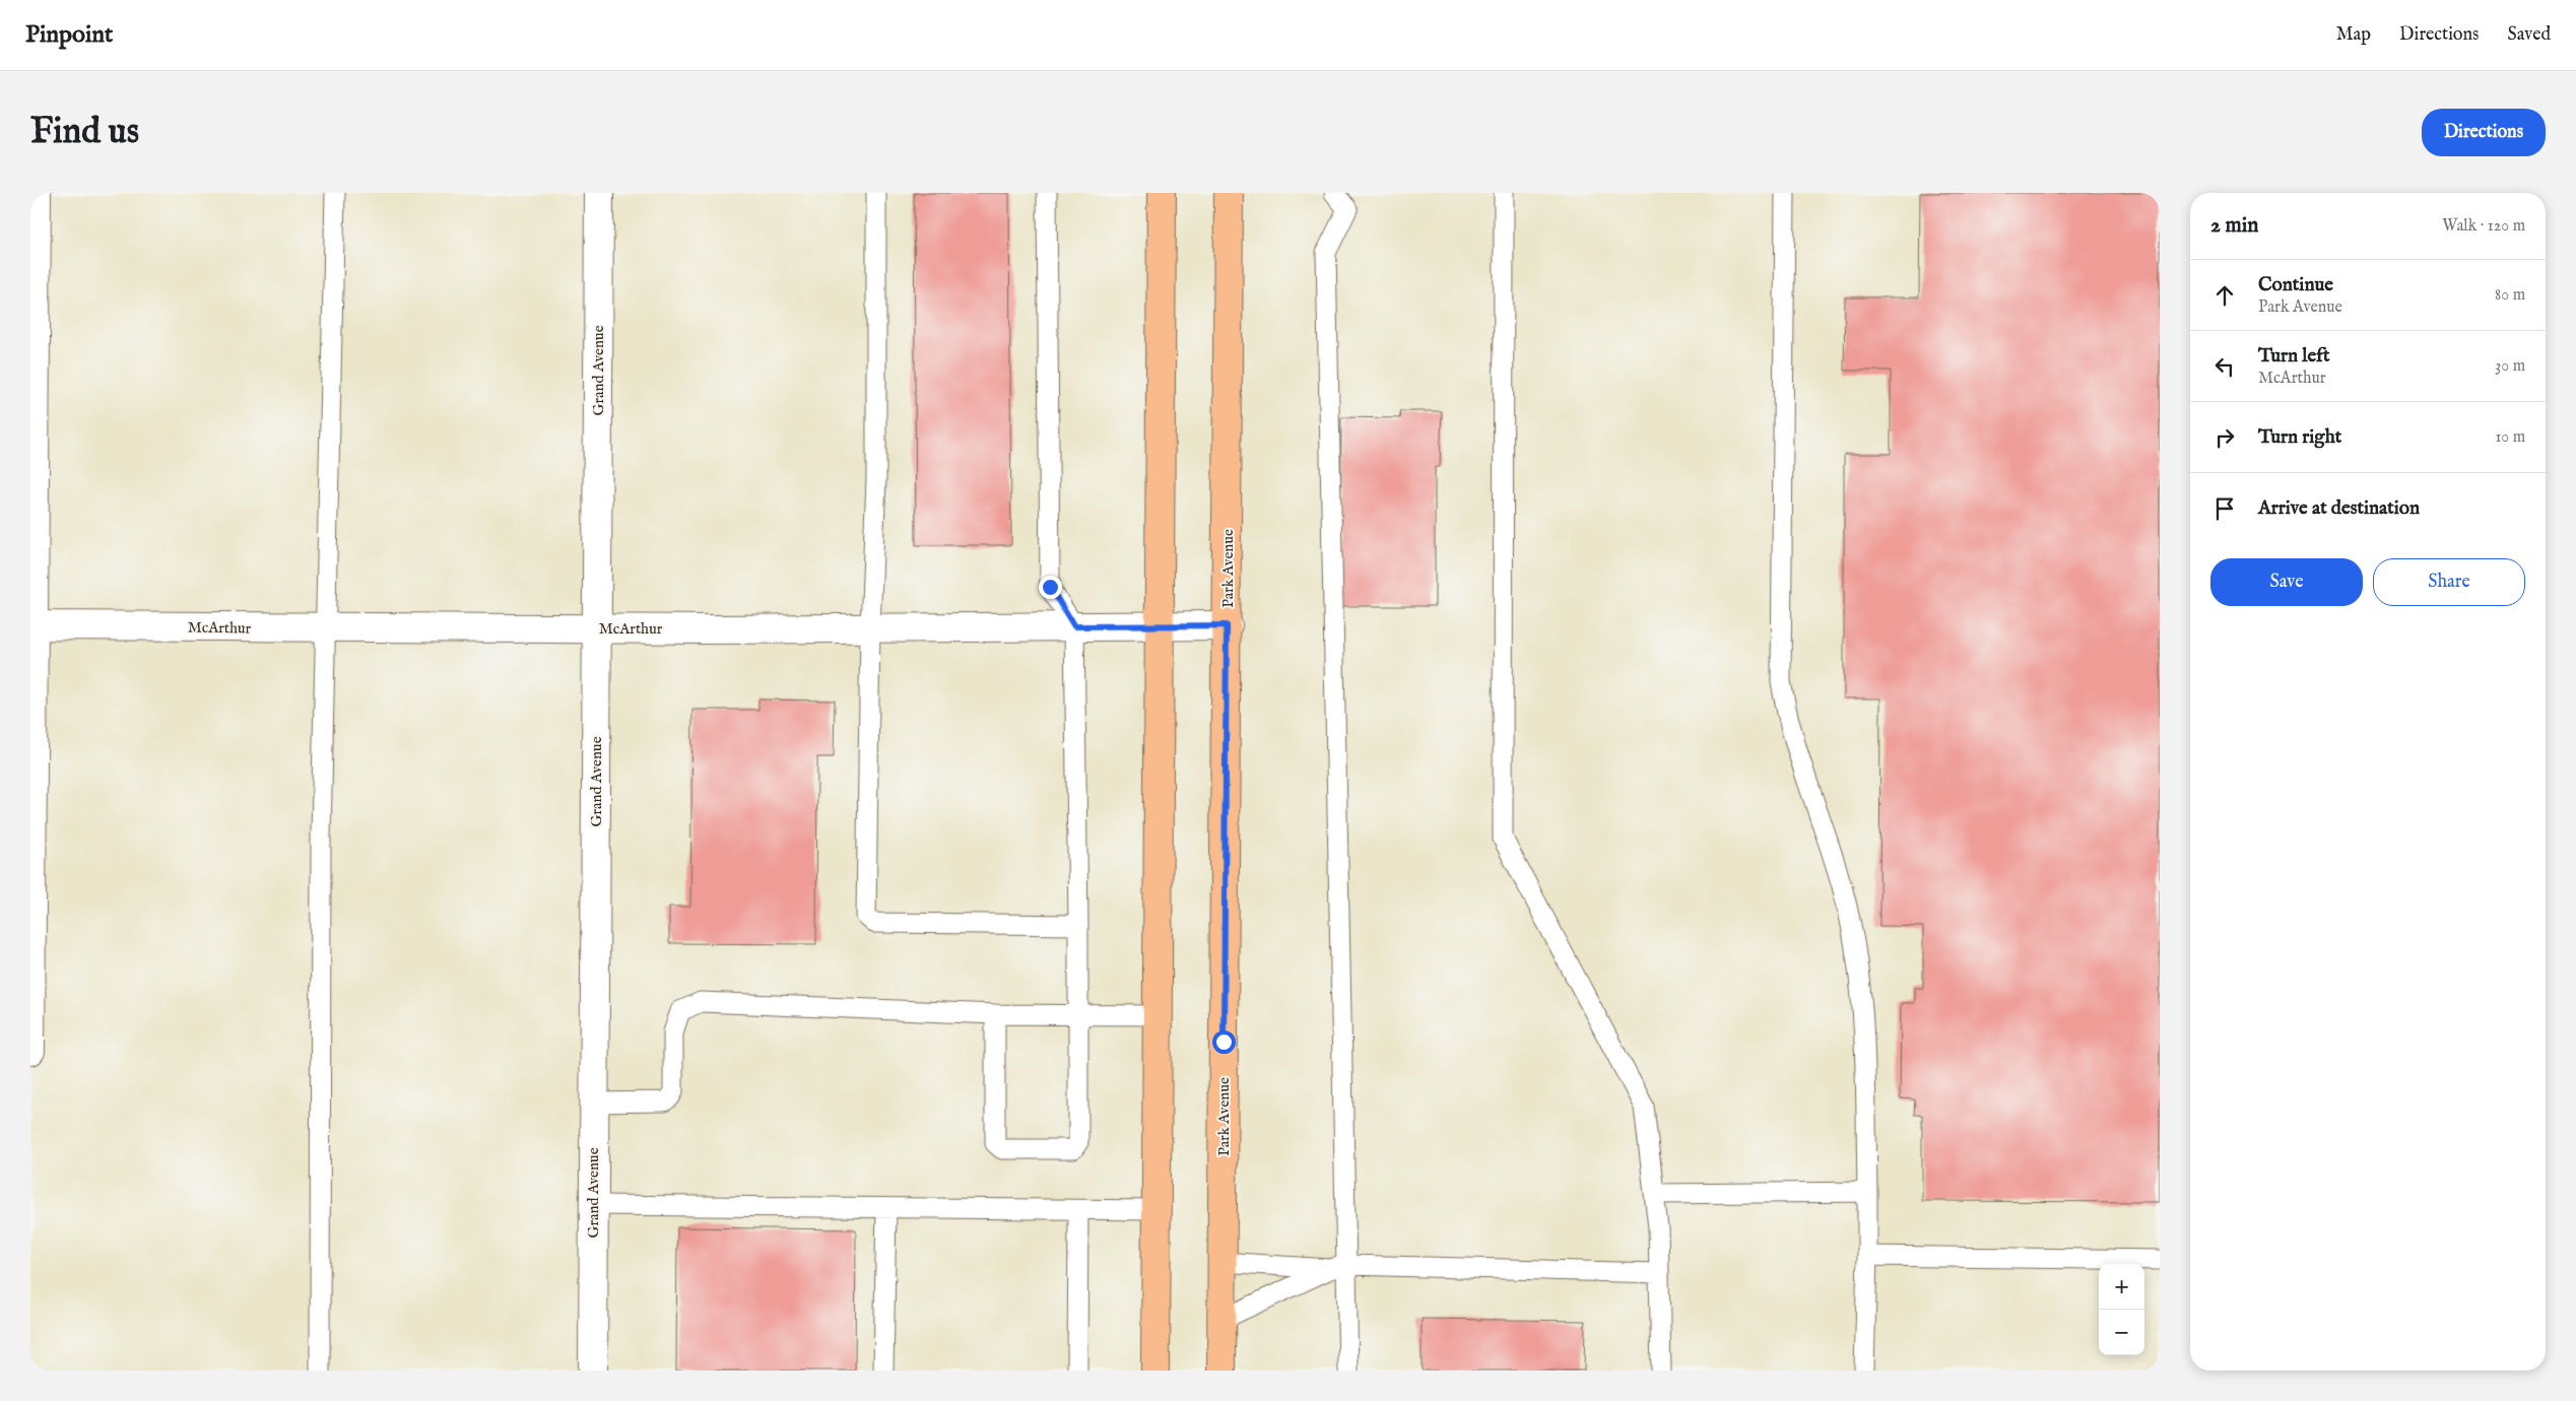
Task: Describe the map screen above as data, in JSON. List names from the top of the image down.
{
  "streets": {
    "main road": ["Park Avenue"],
    "street": ["Grand Avenue", "McArthur"]
  },
  "crossings": [
    ["Grand Avenue", "McArthur"],
    ["Park Avenue", "McArthur"]
  ],
  "page": {
    "header": "Pinpoint",
    "nav": ["Map", "Directions", "Saved"],
    "buttons": [
      "Directions",
      ["Save", "Share"]
    ],
    "title": "Find us",
    "heading": ["2 min", "Walk · 120 m"],
    "list": [
      ["Continue", "Park Avenue", "80 m"],
      ["Turn left", "McArthur", "30 m"],
      ["Turn right", "10 m"],
      "Arrive at destination"
    ],
    "map_buttons": ["+", "−"]
  }
}
